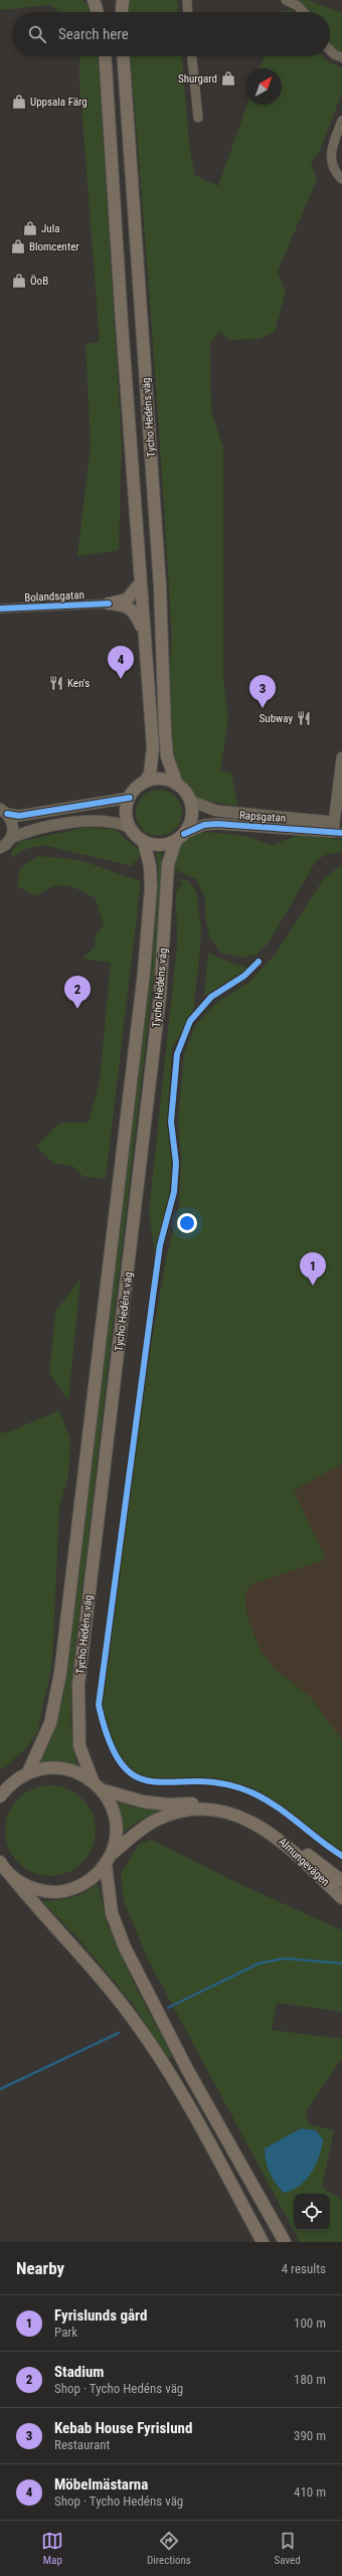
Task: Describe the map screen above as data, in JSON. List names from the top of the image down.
{
  "streets": {
    "main road": ["Tycho Hedéns väg", "Almungevägen"],
    "street": ["Bolandsgatan", "Rapsgatan"]
  },
  "crossings": [
    ["Tycho Hedéns väg", "Rapsgatan"],
    ["Tycho Hedéns väg", "Almungevägen"]
  ],
  "places": {
    "shop": [
      "Shurgard",
      "Uppsala Färg",
      "Jula",
      "Blomcenter",
      "ÖoB"
    ],
    "restaurant": ["Ken's", "Subway"]
  },
  "north": "top right",
  "page": {
    "search": "Search here",
    "pins": [
      "4",
      "3",
      "2",
      "1"
    ],
    "heading": ["Nearby", "4 results"],
    "list": [
      {
        "mark": "1",
        "name": "Fyrislunds gård",
        "note": "Park",
        "value": "100 m"
      },
      {
        "mark": "2",
        "name": "Stadium",
        "note": "Shop · Tycho Hedéns väg",
        "value": "180 m"
      },
      {
        "mark": "3",
        "name": "Kebab House Fyrislund",
        "note": "Restaurant",
        "value": "390 m"
      },
      {
        "mark": "4",
        "name": "Möbelmästarna",
        "note": "Shop · Tycho Hedéns väg",
        "value": "410 m"
      }
    ],
    "nav": ["Map", "Directions", "Saved"]
  }
}
